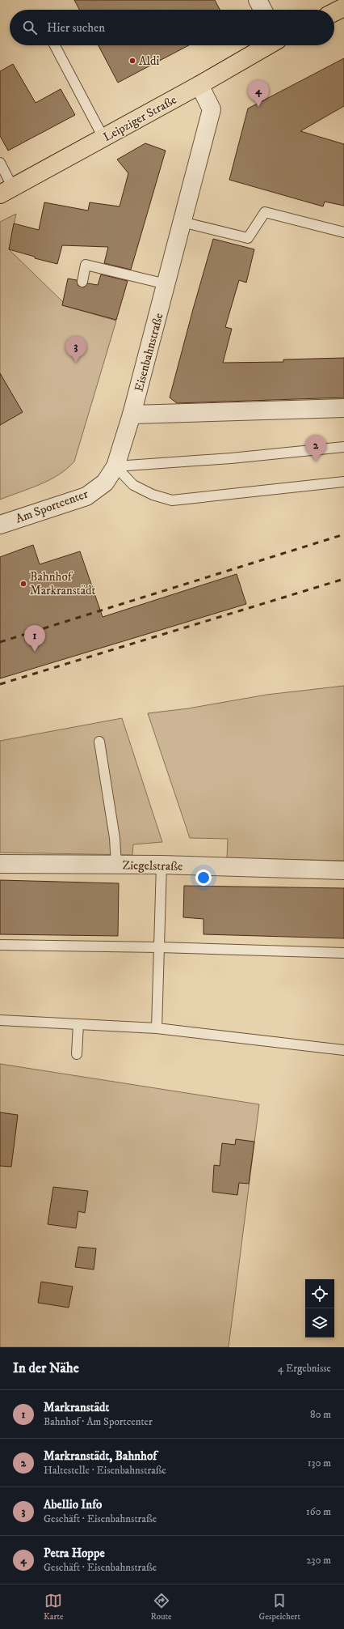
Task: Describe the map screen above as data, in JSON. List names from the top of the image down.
{
  "streets": {
    "main road": ["Leipziger Straße"],
    "street": ["Eisenbahnstraße", "Am Sportcenter", "Ziegelstraße"]
  },
  "crossings": [
    ["Leipziger Straße", "Eisenbahnstraße"],
    ["Eisenbahnstraße", "Am Sportcenter"]
  ],
  "places": ["Aldi", "Bahnhof Markranstädt"],
  "page": {
    "search": "Hier suchen",
    "pins": [
      "4",
      "3",
      "2",
      "1"
    ],
    "heading": ["In der Nähe", "4 Ergebnisse"],
    "list": [
      {
        "mark": "1",
        "name": "Markranstädt",
        "note": "Bahnhof · Am Sportcenter",
        "value": "80 m"
      },
      {
        "mark": "2",
        "name": "Markranstädt, Bahnhof",
        "note": "Haltestelle · Eisenbahnstraße",
        "value": "130 m"
      },
      {
        "mark": "3",
        "name": "Abellio Info",
        "note": "Geschäft · Eisenbahnstraße",
        "value": "160 m"
      },
      {
        "mark": "4",
        "name": "Petra Hoppe",
        "note": "Geschäft · Eisenbahnstraße",
        "value": "230 m"
      }
    ],
    "nav": ["Karte", "Route", "Gespeichert"]
  }
}
